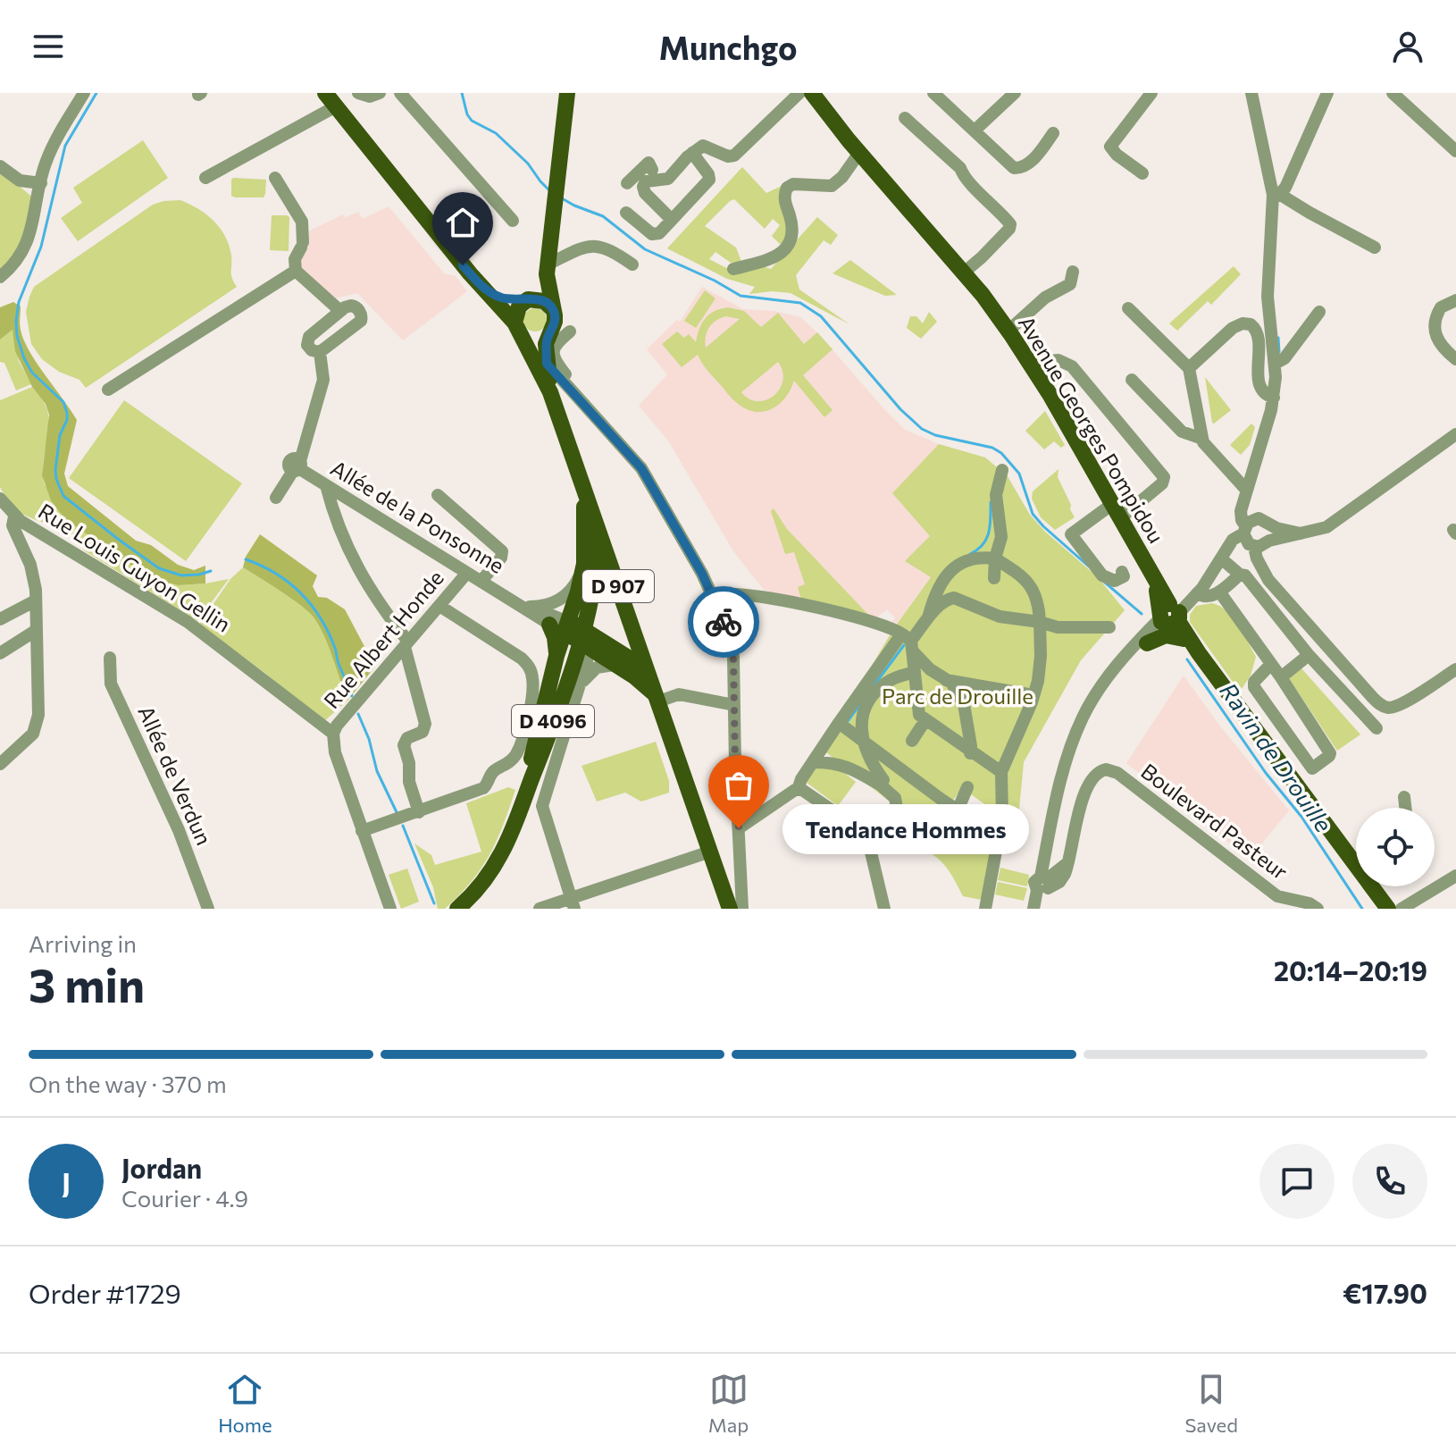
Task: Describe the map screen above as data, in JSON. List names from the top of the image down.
{
  "streets": {
    "main road": ["Avenue Georges Pompidou", "D 907", "D 4096"],
    "street": [
      "Allée de la Ponsonne",
      "Rue Louis Guyon Gellin",
      "Rue Albert Honde",
      "Allée de Verdun",
      "Boulevard Pasteur"
    ]
  },
  "crossings": [
    ["Allée de la Ponsonne", "D 907"],
    ["Allée de la Ponsonne", "Rue Albert Honde"],
    ["Allée de la Ponsonne", "D 4096"],
    ["Rue Louis Guyon Gellin", "Rue Albert Honde"],
    ["D 907", "D 4096"]
  ],
  "water": ["Ravin de Drouille"],
  "parks": ["Parc de Drouille"],
  "places": ["Tendance Hommes"],
  "page": {
    "header": "Munchgo",
    "bubble": "Tendance Hommes",
    "heading": ["3 min", "Arriving in", "20:14–20:19"],
    "panel": [
      "Jordan",
      "Courier · 4.9",
      "Order #1729",
      "€17.90"
    ],
    "bar": "On the way · 370 m",
    "round": "J",
    "tabs": ["Home", "Map", "Saved"]
  }
}
